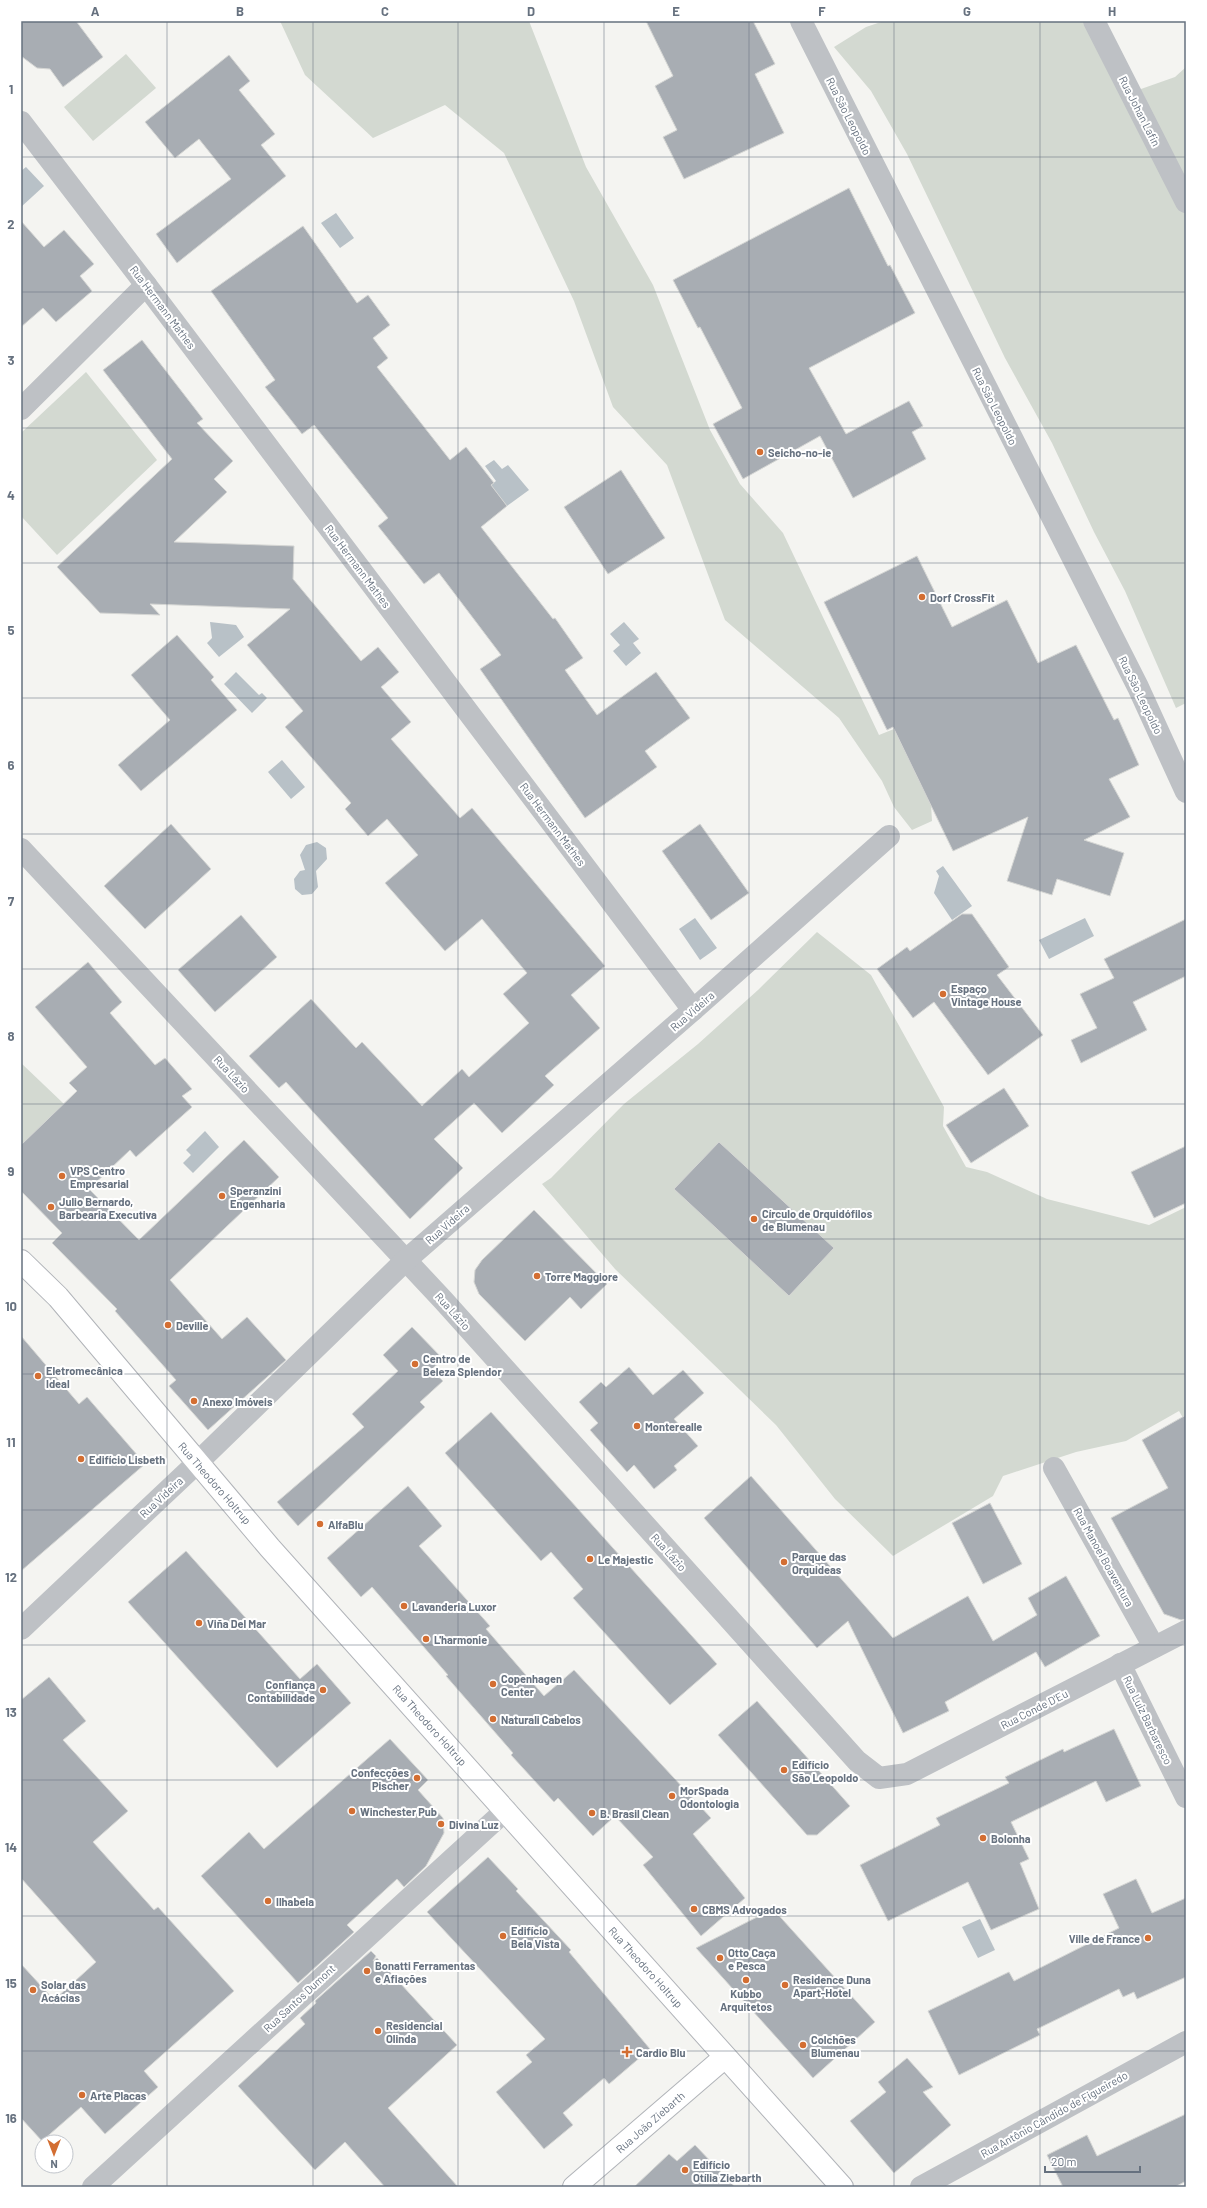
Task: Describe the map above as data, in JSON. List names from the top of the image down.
{
  "streets": {
    "main road": ["Rua Theodoro Holtrup", "Rua João Ziebarth"],
    "street": [
      "Rua Johan Lafin",
      "Rua São Leopoldo",
      "Rua Hermann Mathes",
      "Rua Videira",
      "Rua Lázio",
      "Rua Manoel Boaventura",
      "Rua Conde D'Eu",
      "Rua Luiz Barbaresco",
      "Rua Santos Dumont",
      "Rua Antônio Cândido de Figueiredo"
    ]
  },
  "crossings": [
    ["Rua Hermann Mathes", "Rua Videira"],
    ["Rua Videira", "Rua Lázio"],
    ["Rua Videira", "Rua Theodoro Holtrup"],
    ["Rua Lázio", "Rua Conde D'Eu"],
    ["Rua Theodoro Holtrup", "Rua Santos Dumont"],
    ["Rua Theodoro Holtrup", "Rua João Ziebarth"],
    ["Rua Manoel Boaventura", "Rua Conde D'Eu"],
    ["Rua Conde D'Eu", "Rua Luiz Barbaresco"]
  ],
  "places": {
    "other": [
      "Seicho-no-ie",
      "Dorf CrossFit",
      "Espaço Vintage House",
      "VPS Centro Empresarial",
      "Speranzini Engenharia",
      "Julio Bernardo, Barbearia Executiva",
      "Círculo de Orquidófilos de Blumenau",
      "Torre Maggiore",
      "Deville",
      "Centro de Beleza Splendor",
      "Eletromecânica Ideal",
      "Anexo Imóveis",
      "Monterealle",
      "Edifício Lisbeth",
      "AlfaBlu",
      "Le Majestic",
      "Parque das Orquideas",
      "Lavanderia Luxor",
      "Viña Del Mar",
      "L'harmonie",
      "Copenhagen Center",
      "Confiança Contabilidade",
      "Naturali Cabelos",
      "Edifício São Leopoldo",
      "Confecções Pischer",
      "MorSpada Odontologia",
      "Winchester Pub",
      "B. Brasil Clean",
      "Divina Luz",
      "Bolonha",
      "Ilhabela",
      "CBMS Advogados",
      "Edifício Bela Vista",
      "Ville de France",
      "Otto Caça e Pesca",
      "Bonatti Ferramentas e Afiações",
      "Kubbo Arquitetos",
      "Residence Duna Apart-Hotel",
      "Solar das Acácias",
      "Residencial Olinda",
      "Colchões Blumenau",
      "Arte Placas",
      "Edifício Otília Ziebarth"
    ],
    "health": ["Cardio Blu"]
  },
  "scale_bar": "20 m",
  "north": "bottom",
  "grid": {
    "columns": [
      "A",
      "B",
      "C",
      "D",
      "E",
      "F",
      "G",
      "H"
    ],
    "rows": [
      "1",
      "2",
      "3",
      "4",
      "5",
      "6",
      "7",
      "8",
      "9",
      "10",
      "11",
      "12",
      "13",
      "14",
      "15",
      "16"
    ]
  }
}
